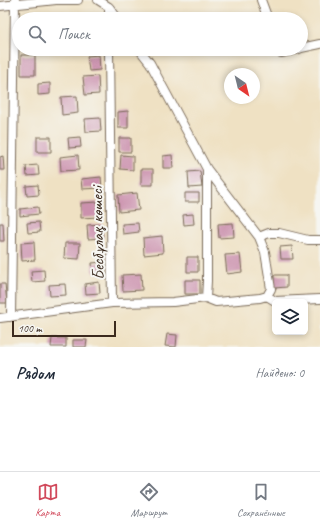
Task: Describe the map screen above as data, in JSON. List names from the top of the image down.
{
  "streets": {
    "street": ["Бесбұлақ көшесі"]
  },
  "scale_bar": "100 m",
  "north": "bottom right",
  "page": {
    "search": "Поиск",
    "scale": "100 m",
    "heading": ["Рядом", "Найдено: 0"],
    "nav": ["Карта", "Маршрут", "Сохранённые"]
  }
}
